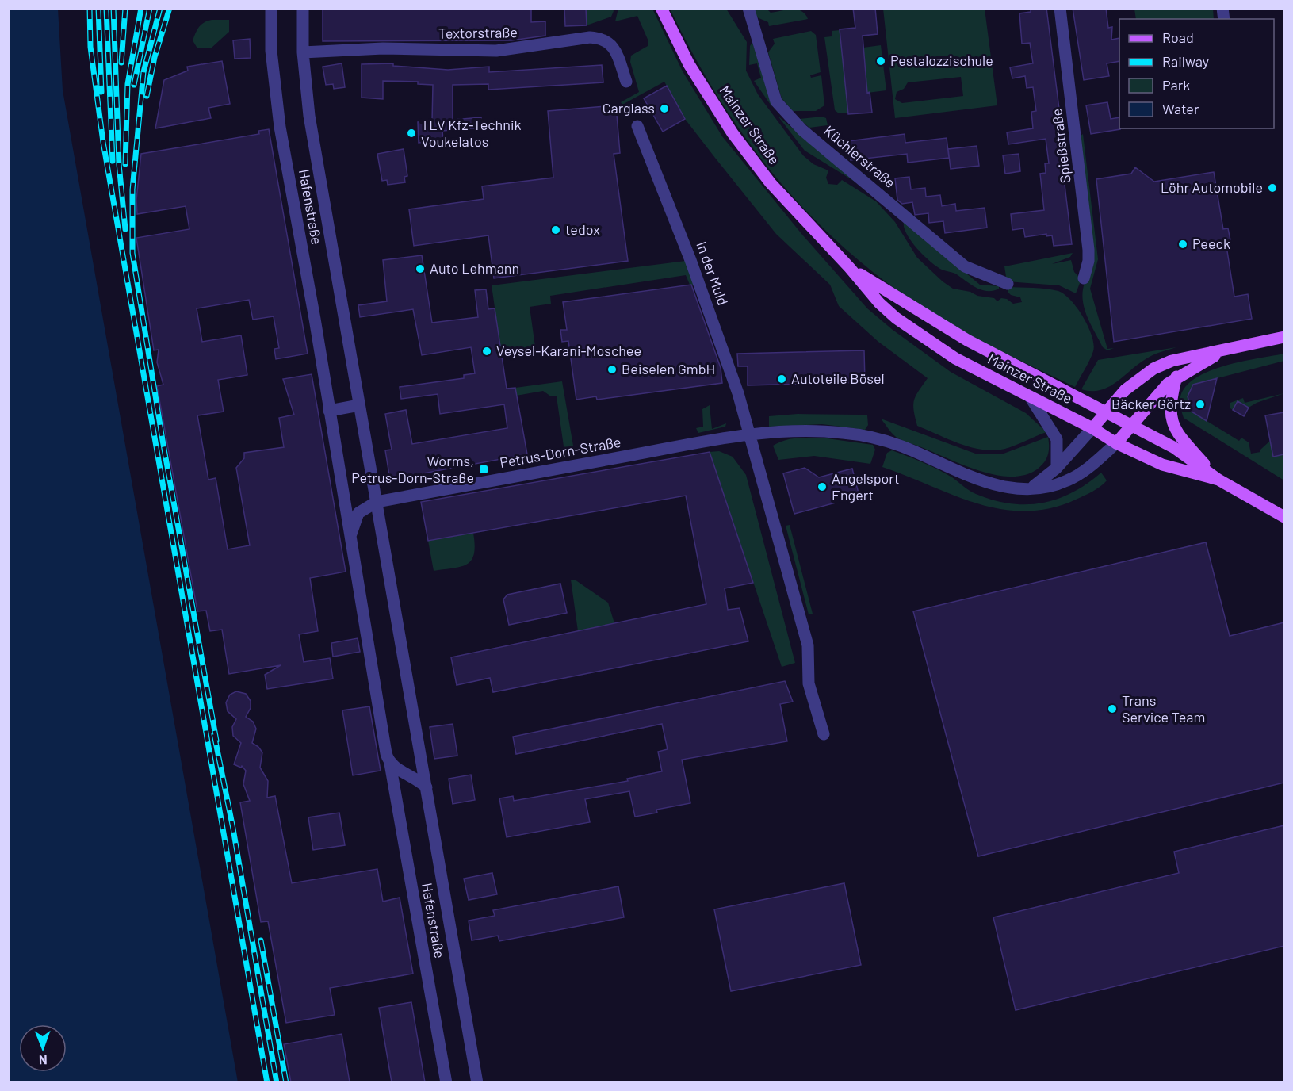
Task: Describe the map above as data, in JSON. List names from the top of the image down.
{
  "streets": {
    "main road": ["Mainzer Straße", "Petrus-Dorn-Straße"],
    "street": [
      "Textorstraße",
      "Spießstraße",
      "Küchlerstraße",
      "Hafenstraße",
      "In der Muld"
    ]
  },
  "crossings": [
    ["Textorstraße", "Hafenstraße"],
    ["Mainzer Straße", "Petrus-Dorn-Straße"],
    ["Hafenstraße", "Petrus-Dorn-Straße"],
    ["In der Muld", "Petrus-Dorn-Straße"]
  ],
  "places": {
    "other": [
      "Pestalozzischule",
      "Carglass",
      "TLV Kfz-Technik Voukelatos",
      "Löhr Automobile",
      "tedox",
      "Peeck",
      "Auto Lehmann",
      "Veysel-Karani-Moschee",
      "Beiselen GmbH",
      "Autoteile Bösel",
      "Bäcker Görtz",
      "Angelsport Engert",
      "Trans Service Team"
    ],
    "transit": ["Worms, Petrus-Dorn-Straße"]
  },
  "legend": [
    "Road",
    "Railway",
    "Park",
    "Water"
  ],
  "north": "bottom"
}
